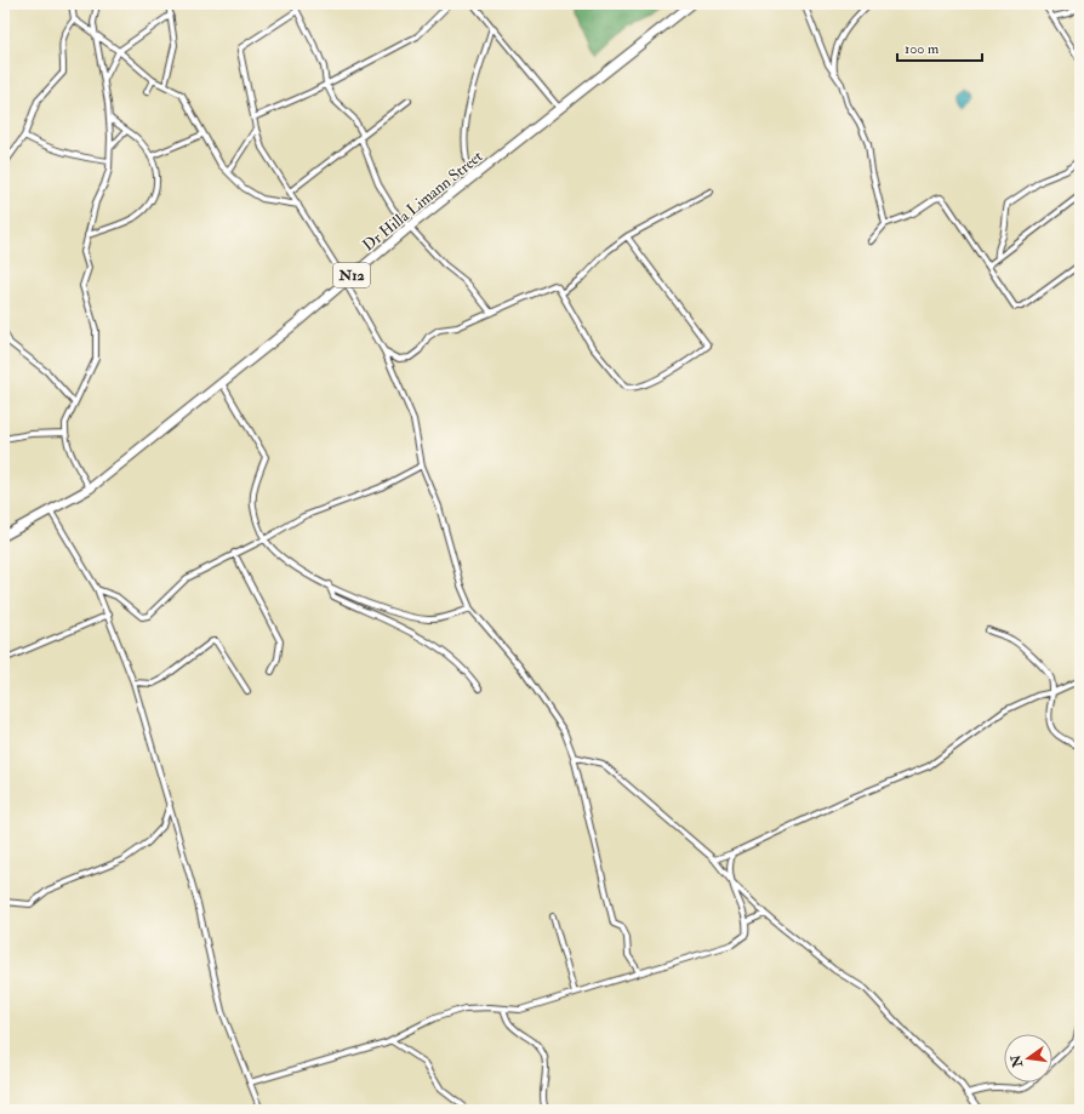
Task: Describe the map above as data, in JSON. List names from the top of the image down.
{
  "streets": {
    "highway": ["Dr Hilla Limann Street", "N12"]
  },
  "scale_bar": "100 m",
  "north": "left"
}
